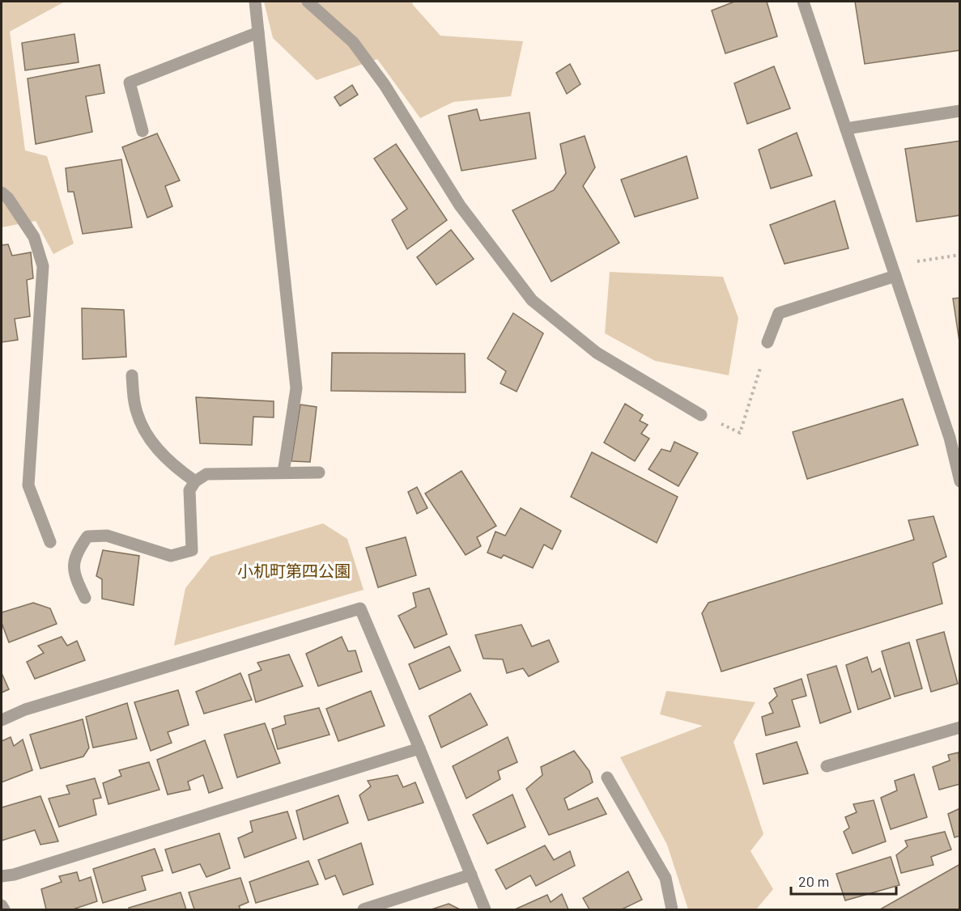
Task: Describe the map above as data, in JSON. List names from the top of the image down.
{
  "parks": ["小机町第四公園"],
  "scale_bar": "20 m"
}
